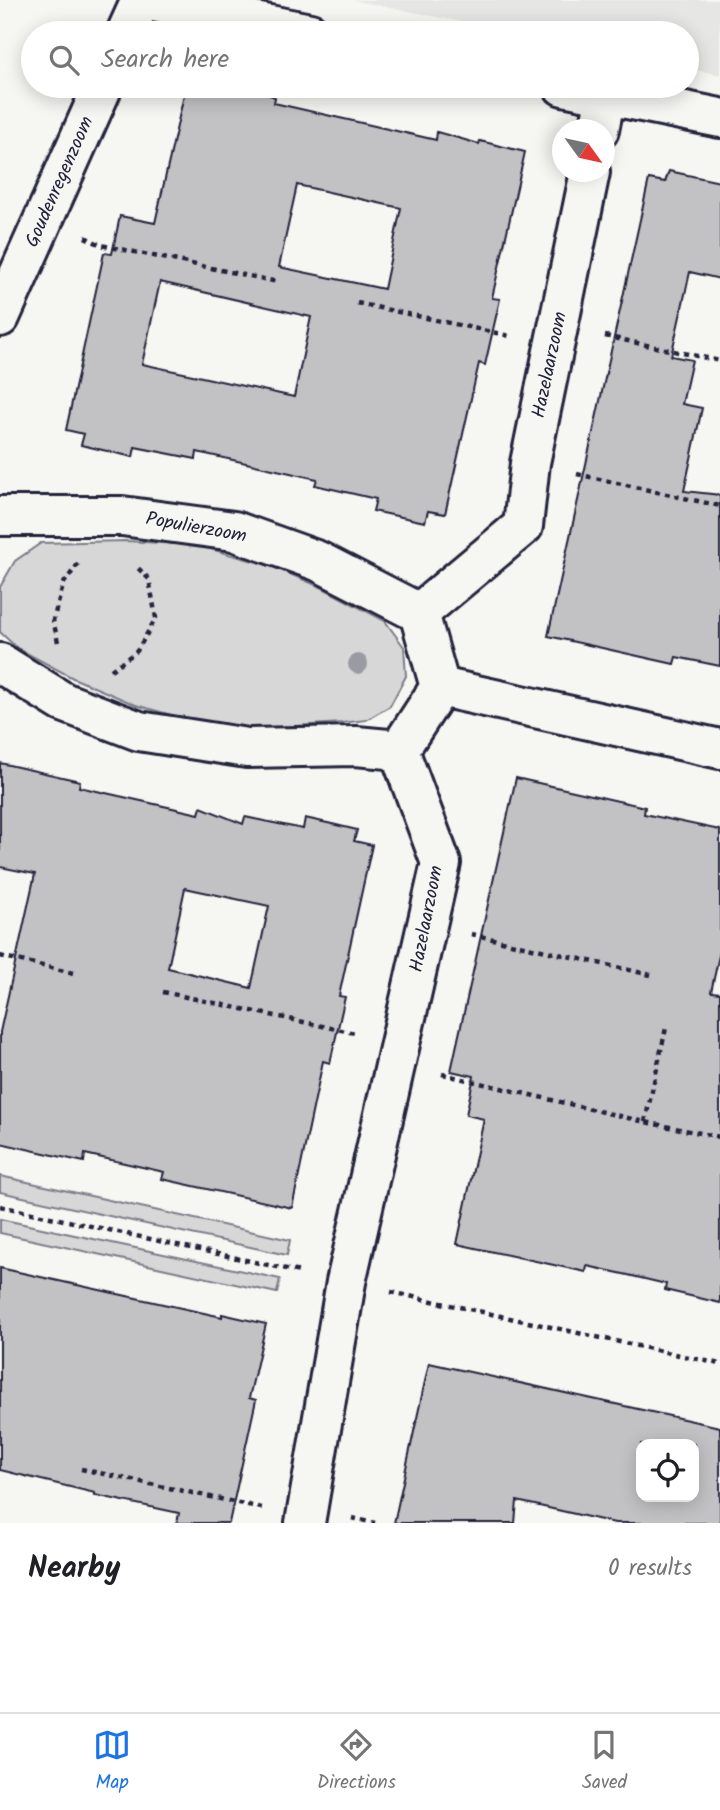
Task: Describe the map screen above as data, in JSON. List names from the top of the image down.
{
  "streets": {
    "street": ["Goudenregenzoom", "Hazelaarzoom", "Populierzoom"]
  },
  "crossings": [
    ["Hazelaarzoom", "Populierzoom"]
  ],
  "north": "bottom right",
  "page": {
    "search": "Search here",
    "heading": ["Nearby", "0 results"],
    "nav": ["Map", "Directions", "Saved"]
  }
}
